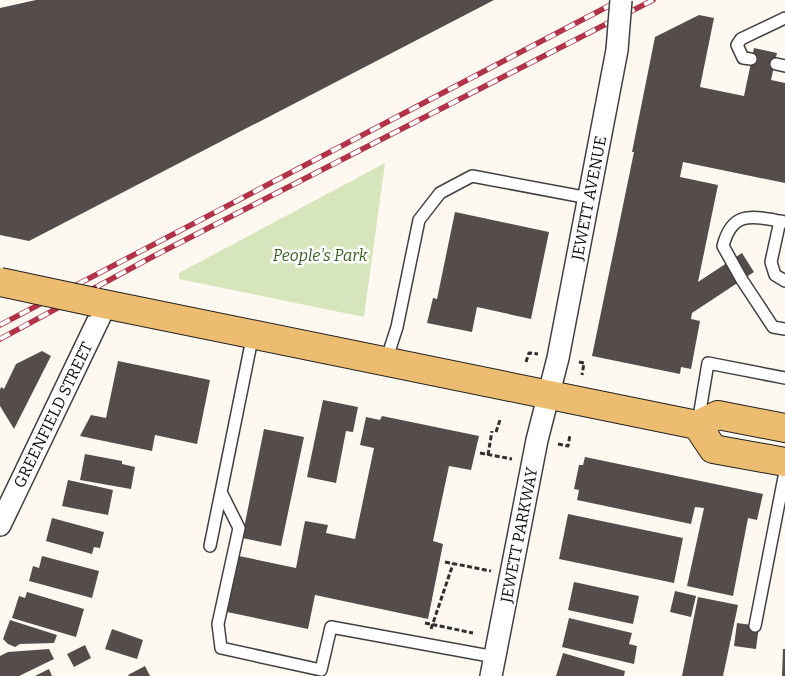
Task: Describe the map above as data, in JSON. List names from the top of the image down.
{
  "streets": {
    "street": ["JEWETT AVENUE", "GREENFIELD STREET", "JEWETT PARKWAY"]
  },
  "crossings": [
    ["JEWETT AVENUE", "JEWETT PARKWAY"]
  ],
  "parks": ["People's Park"]
}
